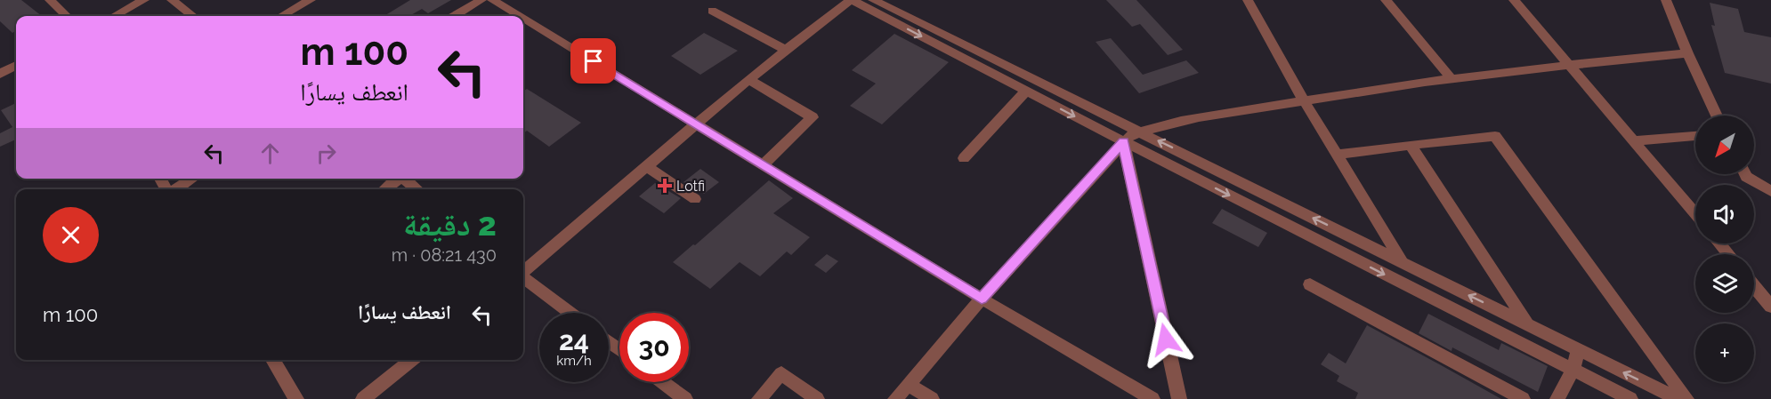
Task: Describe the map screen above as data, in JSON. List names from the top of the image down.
{
  "places": {
    "health": ["Lotfi"]
  },
  "north": "bottom left",
  "page": {
    "turn": ["100 m", "انعطف يسارًا"],
    "map_buttons": "+",
    "heading": ["2 دقيقة", "430 m · 08:21"],
    "list": [
      {
        "name": "انعطف يسارًا",
        "value": "100 m"
      }
    ],
    "speed": "24 km/h",
    "limit": "30"
  }
}
